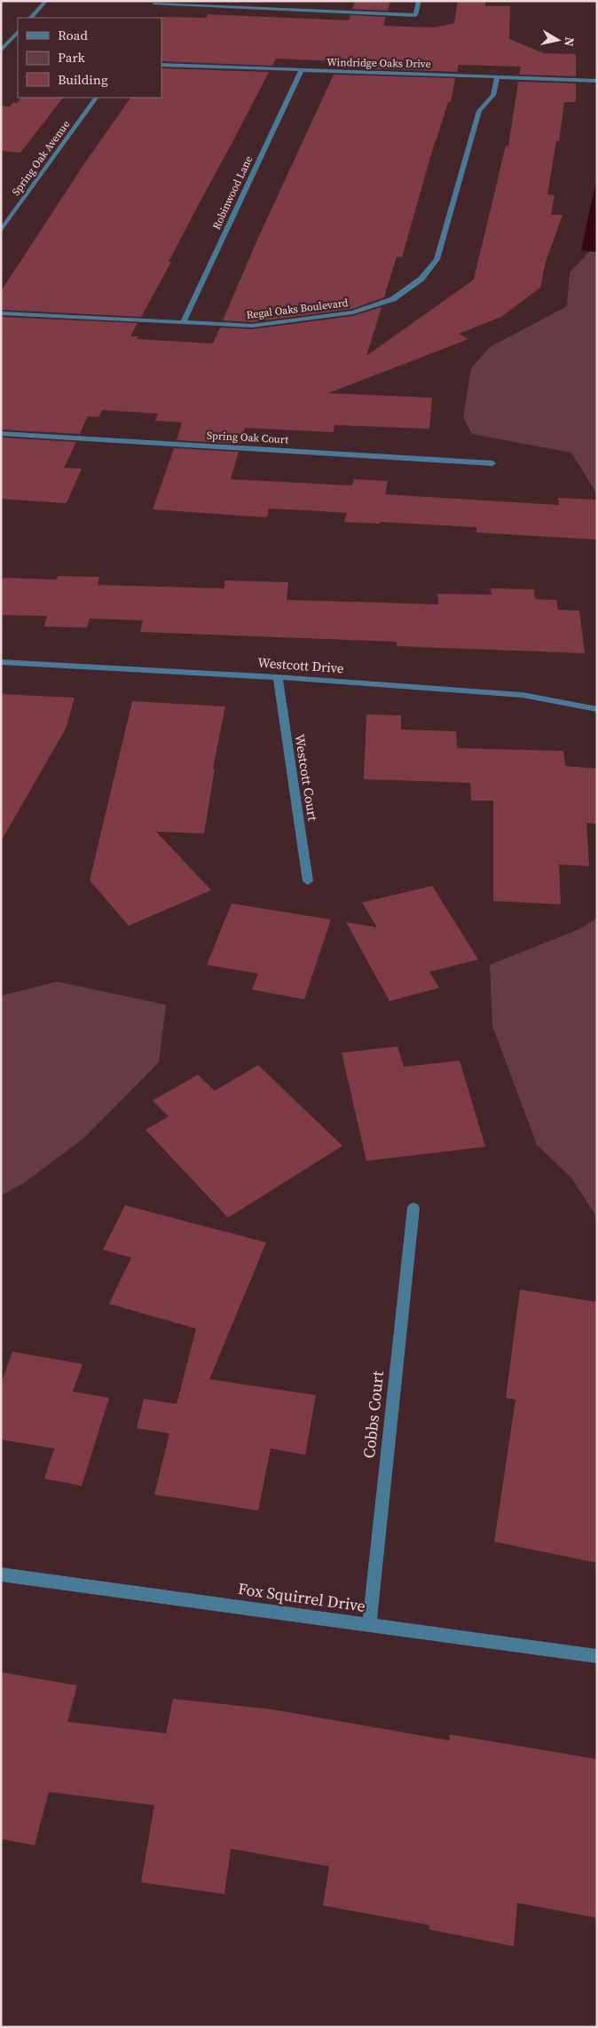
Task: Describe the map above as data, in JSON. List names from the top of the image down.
{
  "streets": {
    "street": [
      "Windridge Oaks Drive",
      "Spring Oak Avenue",
      "Robinwood Lane",
      "Regal Oaks Boulevard",
      "Spring Oak Court",
      "Westcott Drive",
      "Westcott Court",
      "Cobbs Court",
      "Fox Squirrel Drive"
    ]
  },
  "crossings": [
    ["Windridge Oaks Drive", "Robinwood Lane"],
    ["Windridge Oaks Drive", "Regal Oaks Boulevard"],
    ["Robinwood Lane", "Regal Oaks Boulevard"],
    ["Westcott Drive", "Westcott Court"],
    ["Cobbs Court", "Fox Squirrel Drive"]
  ],
  "legend": ["Road", "Park", "Building"],
  "north": "right"
}
